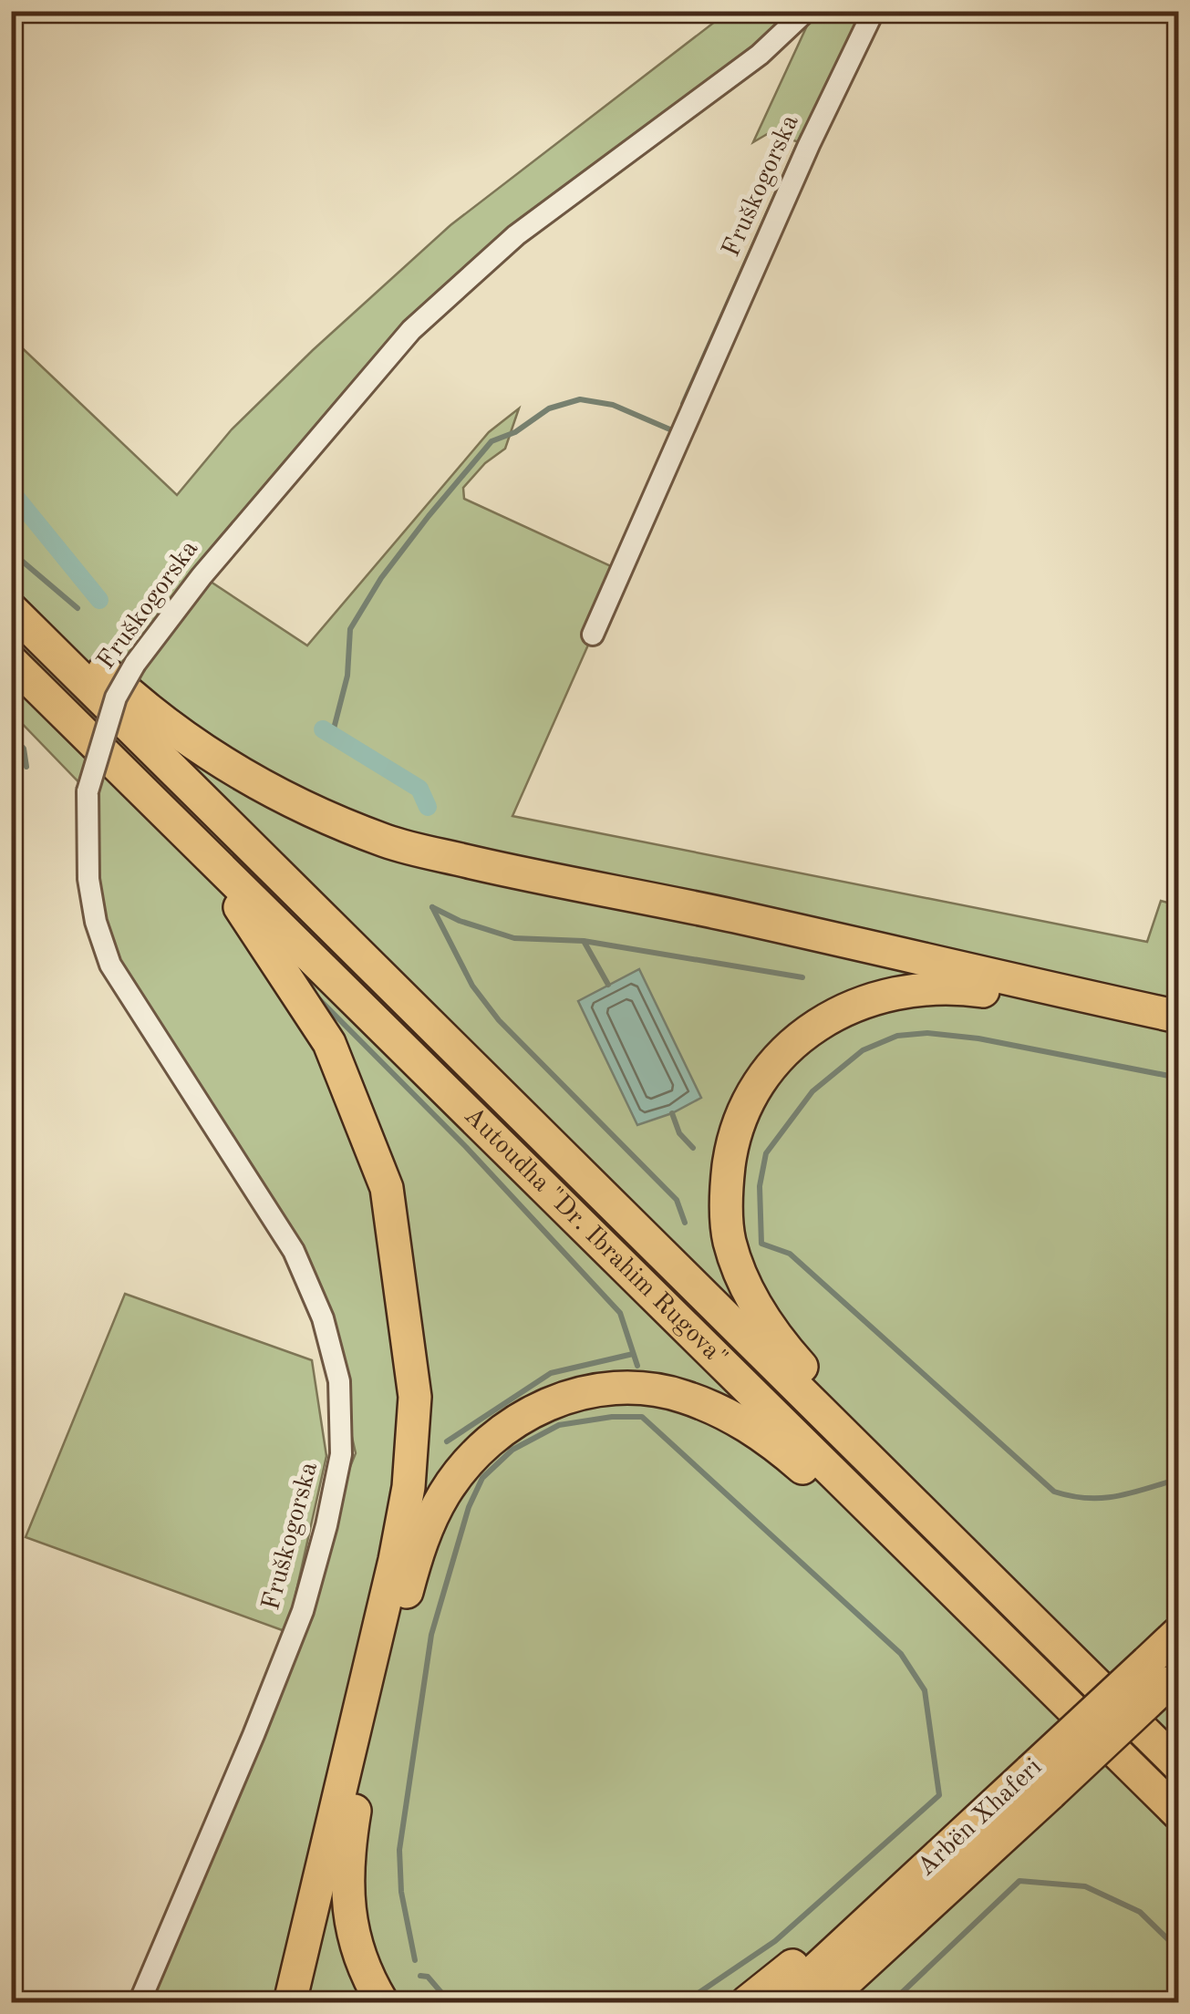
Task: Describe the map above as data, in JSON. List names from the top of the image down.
{
  "streets": {
    "highway": ["Autoudha \"Dr. Ibrahim Rugova\"", "Arbën Xhaferi"],
    "street": ["Fruškogorska"]
  }
}
